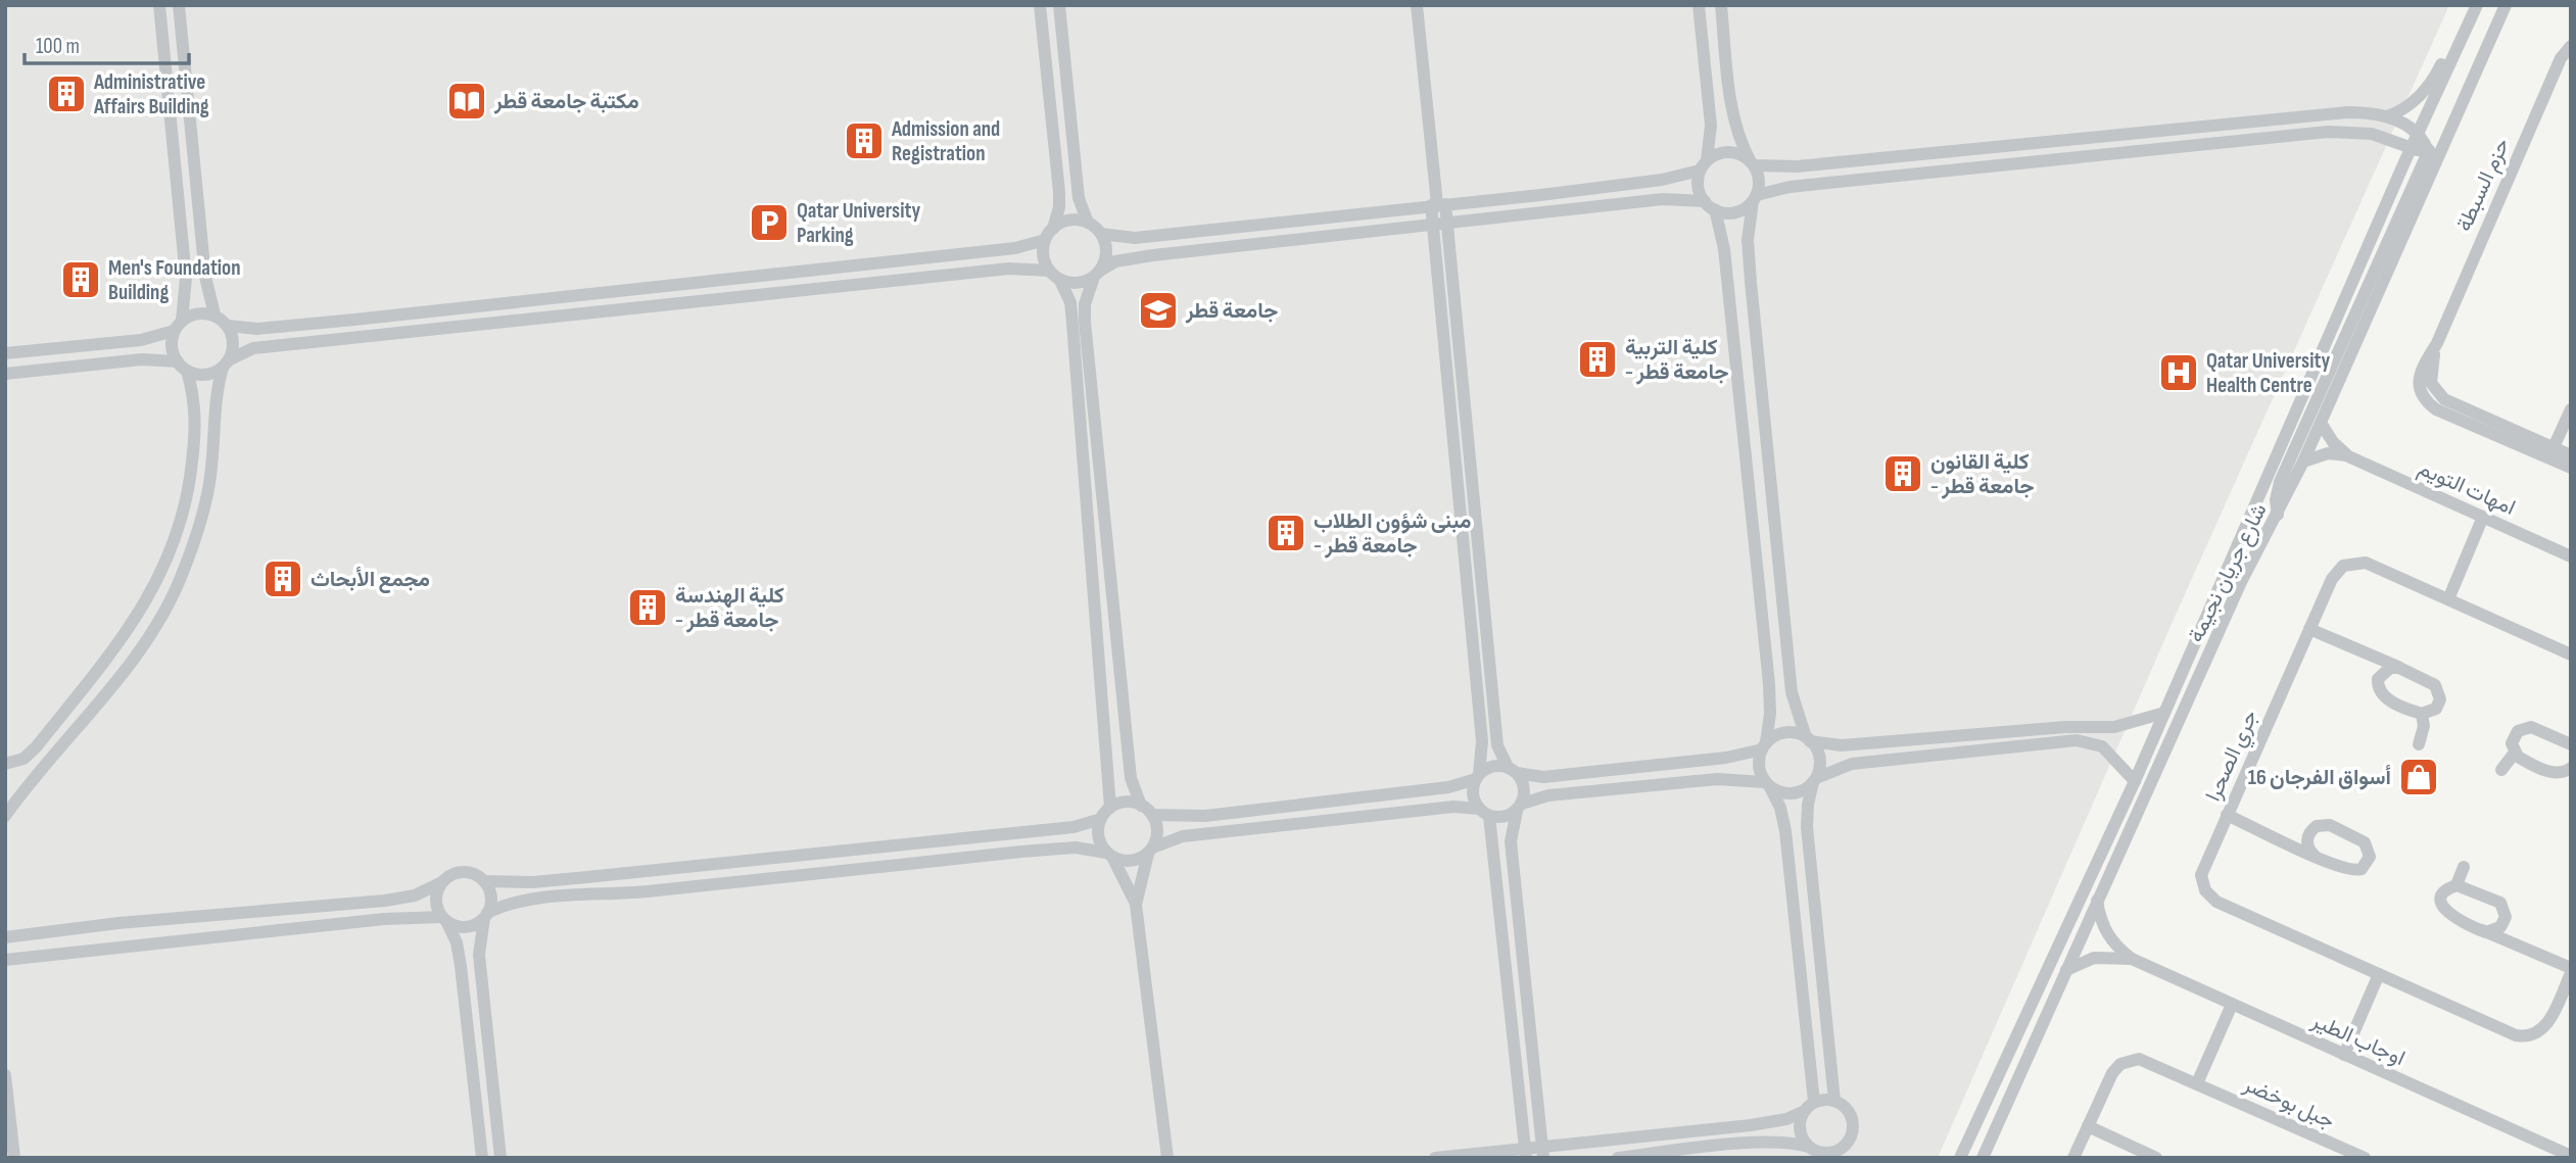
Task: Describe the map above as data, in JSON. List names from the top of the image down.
{
  "streets": {
    "street": [
      "حزم السبطة",
      "امهات التويم",
      "شارع جريان نجيمة",
      "جري الصحرا",
      "اوجاب الطير",
      "جبل بوخضر"
    ]
  },
  "crossings": [
    ["امهات التويم", "شارع جريان نجيمة"],
    ["شارع جريان نجيمة", "اوجاب الطير"]
  ],
  "places": {
    "building": [
      "Administrative Affairs Building",
      "Admission and Registration",
      "Men's Foundation Building",
      "كلية التربية - جامعة قطر",
      "كلية القانون - جامعة قطر",
      "مبنى شؤون الطلاب - جامعة قطر",
      "مجمع الأبحاث",
      "كلية الهندسة - جامعة قطر"
    ],
    "library": ["مكتبة جامعة قطر"],
    "parking": ["Qatar University Parking"],
    "school or university": ["جامعة قطر"],
    "hospital": ["Qatar University Health Centre"],
    "shop": ["أسواق الفرجان 16"]
  },
  "scale_bar": "100 m"
}
